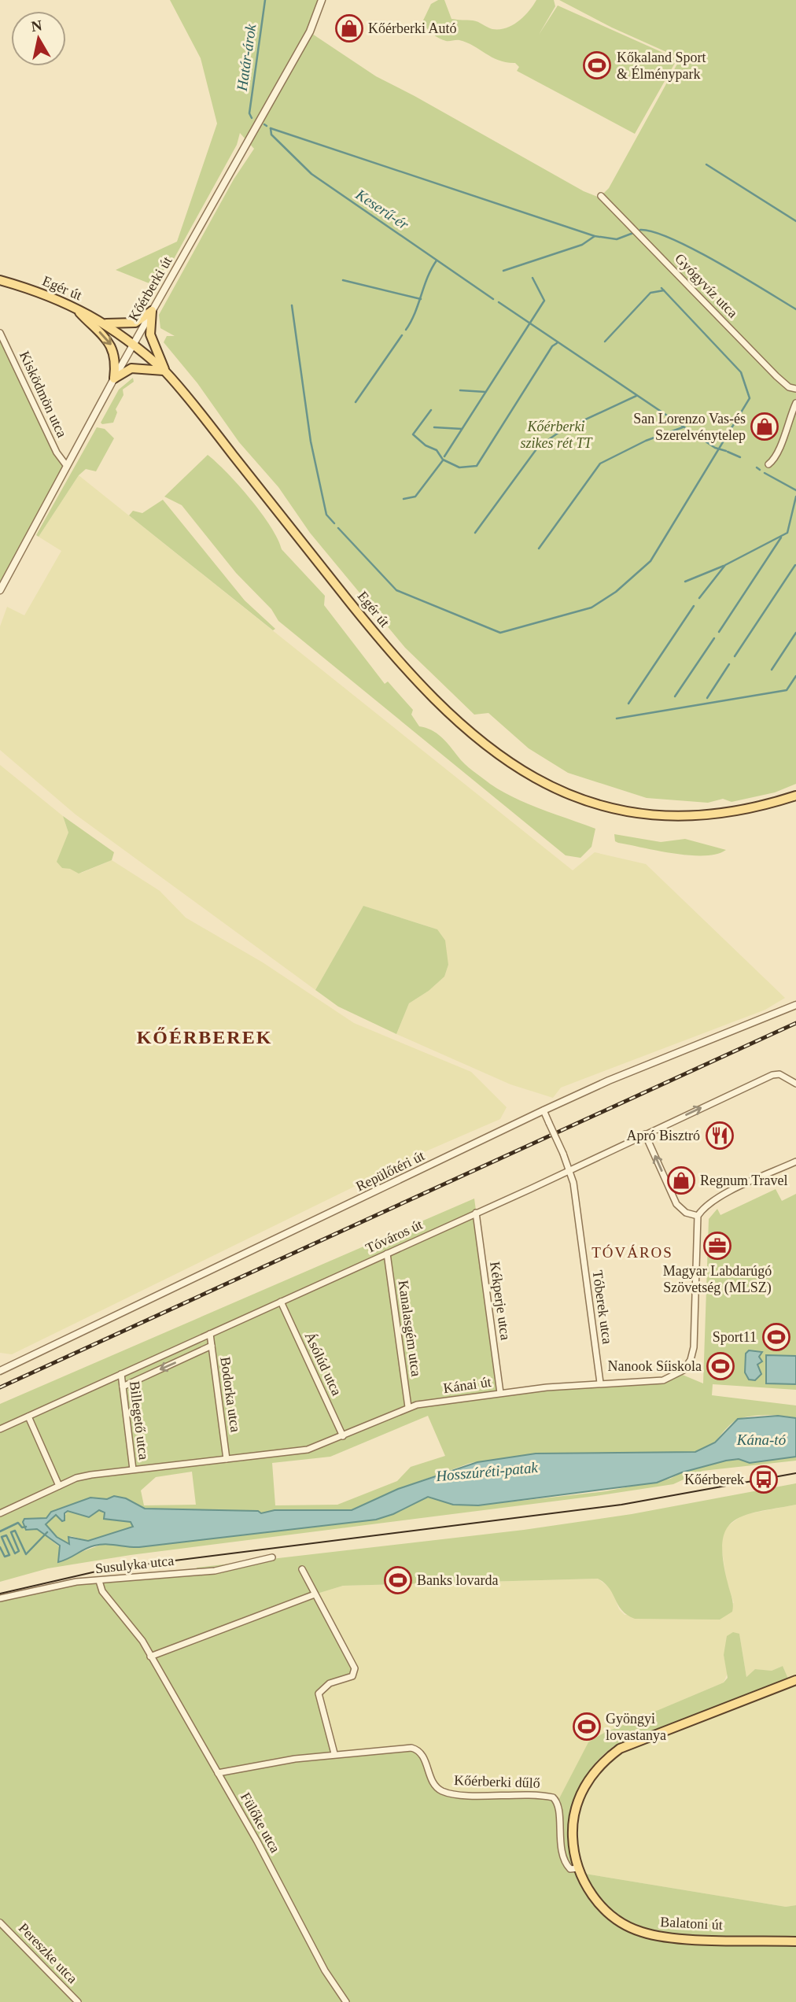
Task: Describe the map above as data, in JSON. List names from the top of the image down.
{
  "streets": {
    "main road": ["Egér út", "Balatoni út"],
    "street": [
      "Gyógyvíz utca",
      "Kőérberki út",
      "Kisködmön utca",
      "Repülőtéri út",
      "Tóváros út",
      "Kékperje utca",
      "Tóberek utca",
      "Kanalasgém utca",
      "Ásólúd utca",
      "Kánai út",
      "Bodorka utca",
      "Billegető utca",
      "Susulyka utca",
      "Kőérberki dűlő",
      "Fülőke utca",
      "Pereszke utca"
    ]
  },
  "crossings": [
    ["Egér út", "Kőérberki út"],
    ["Kőérberki út", "Kisködmön utca"],
    ["Repülőtéri út", "Tóberek utca"],
    ["Tóváros út", "Kékperje utca"],
    ["Tóváros út", "Tóberek utca"],
    ["Tóváros út", "Kanalasgém utca"],
    ["Tóváros út", "Ásólúd utca"],
    ["Tóváros út", "Bodorka utca"],
    ["Tóváros út", "Billegető utca"],
    ["Kékperje utca", "Kánai út"],
    ["Tóberek utca", "Kánai út"],
    ["Kanalasgém utca", "Kánai út"],
    ["Ásólúd utca", "Kánai út"],
    ["Kánai út", "Bodorka utca"],
    ["Kánai út", "Billegető utca"],
    ["Susulyka utca", "Fülőke utca"],
    ["Kőérberki dűlő", "Fülőke utca"],
    ["Kőérberki dűlő", "Balatoni út"]
  ],
  "districts": ["KŐÉRBEREK", "TÓVÁROS"],
  "water": [
    "Határ-árok",
    "Keserű-ér",
    "Kána-tó",
    "Hosszúréti-patak"
  ],
  "parks": ["Kőérberki szikes rét TT"],
  "places": {
    "shop": ["Kőérberki Autó", "San Lorenzo Vas-és Szerelvénytelep", "Regnum Travel"],
    "sports": [
      "Kőkaland Sport & Élménypark",
      "Sport11",
      "Nanook Síiskola",
      "Banks lovarda",
      "Gyöngyi lovastanya"
    ],
    "restaurant": ["Apró Bisztró"],
    "office": ["Magyar Labdarúgó Szövetség (MLSZ)"],
    "bus stop": ["Kőérberek"]
  },
  "north": "top"
}
